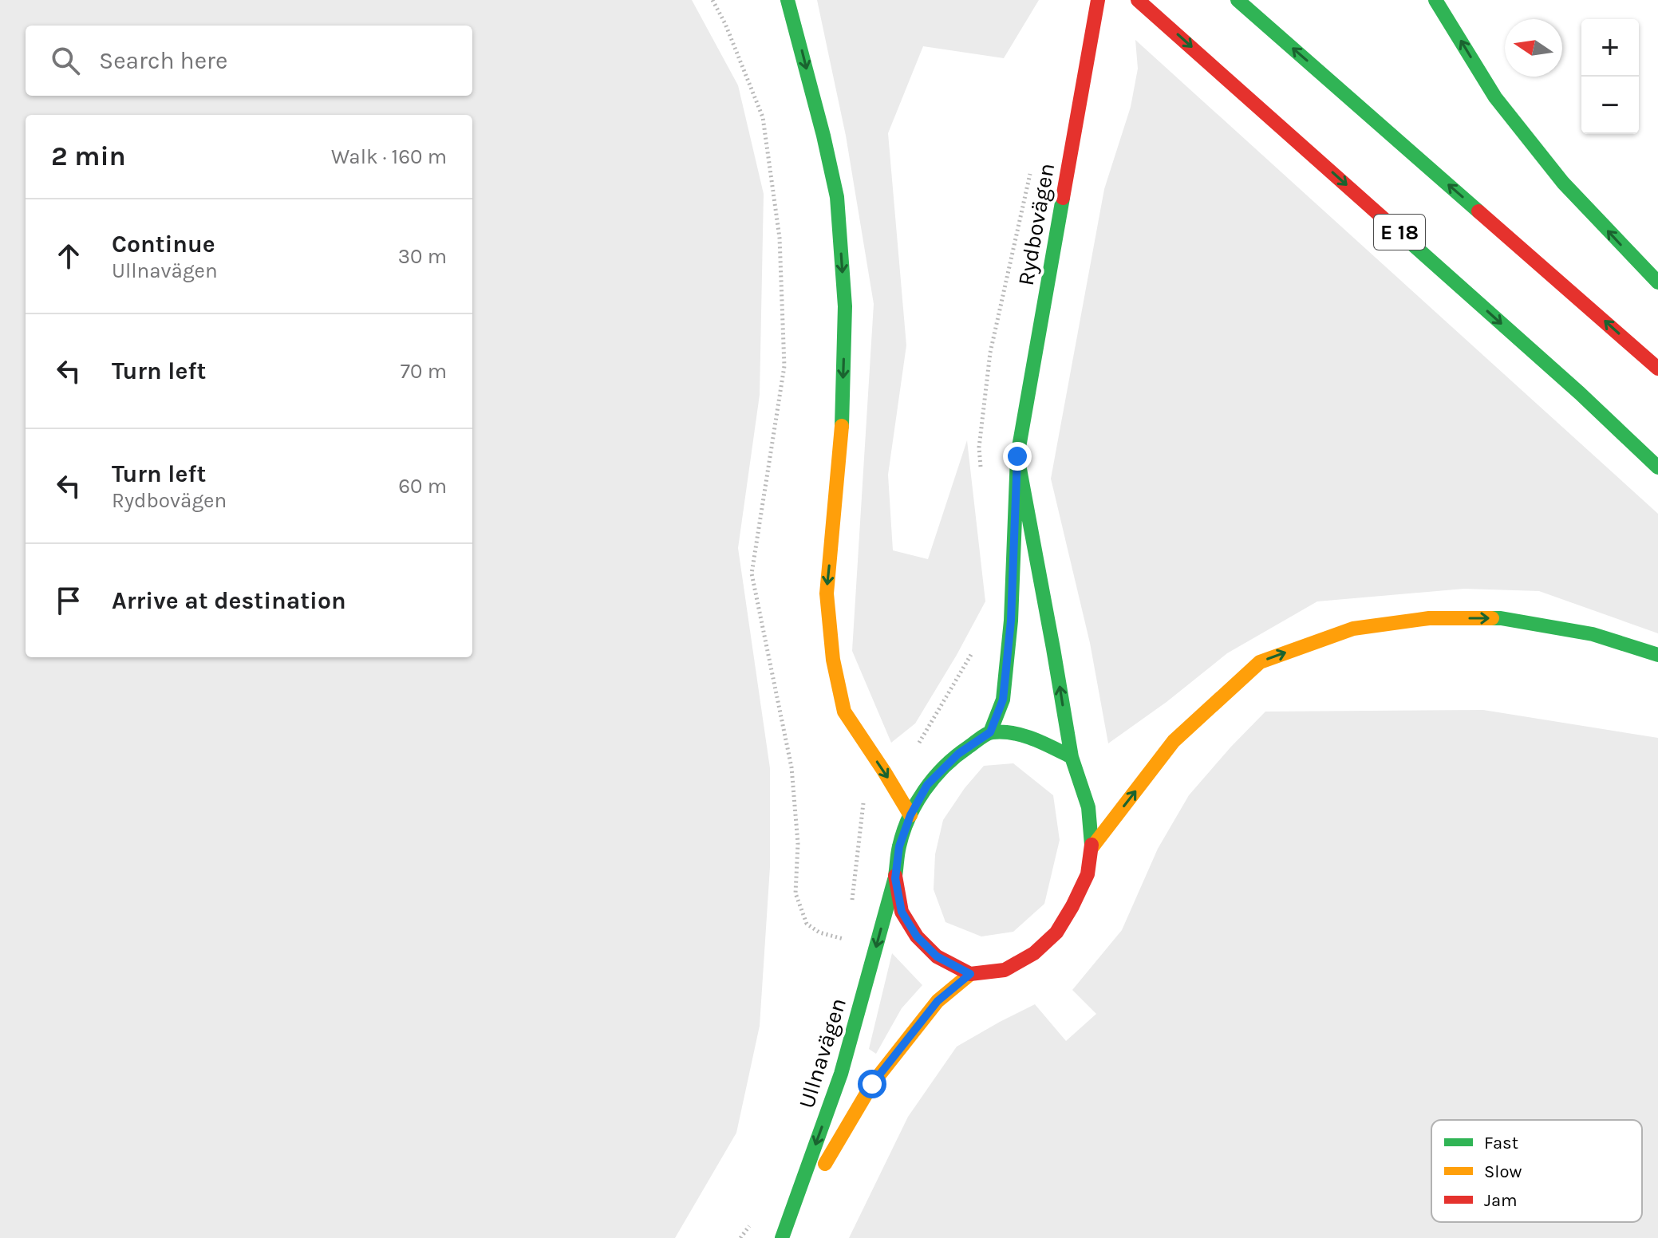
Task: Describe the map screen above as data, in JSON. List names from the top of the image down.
{
  "streets": {
    "main road": ["Rydbovägen", "E 18", "Ullnavägen"]
  },
  "crossings": [
    ["Rydbovägen", "Ullnavägen"]
  ],
  "legend": ["Fast", "Slow", "Jam"],
  "north": "left",
  "page": {
    "map_buttons": ["+", "−"],
    "search": "Search here",
    "heading": ["2 min", "Walk · 160 m"],
    "list": [
      ["Continue", "Ullnavägen", "30 m"],
      ["Turn left", "70 m"],
      ["Turn left", "Rydbovägen", "60 m"],
      "Arrive at destination"
    ]
  }
}
